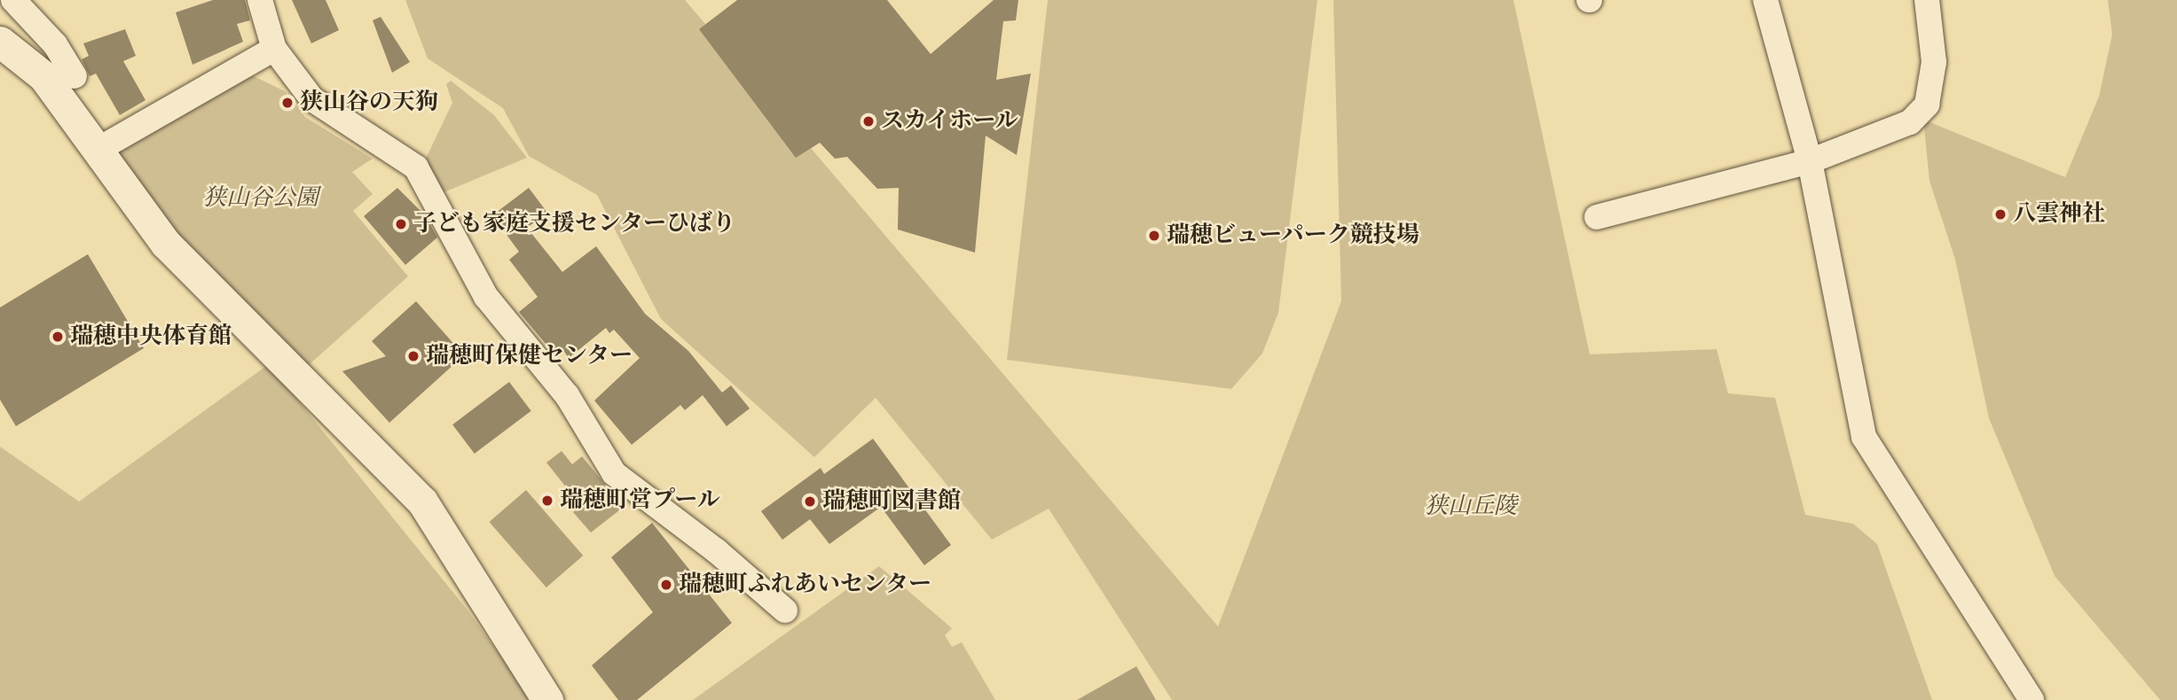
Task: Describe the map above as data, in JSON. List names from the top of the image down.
{
  "parks": ["狭山谷公園", "狭山丘陵"],
  "places": [
    "狭山谷の天狗",
    "スカイホール",
    "八雲神社",
    "子ども家庭支援センターひばり",
    "瑞穂ビューパーク競技場",
    "瑞穂中央体育館",
    "瑞穂町保健センター",
    "瑞穂町営プール",
    "瑞穂町図書館",
    "瑞穂町ふれあいセンター"
  ]
}
